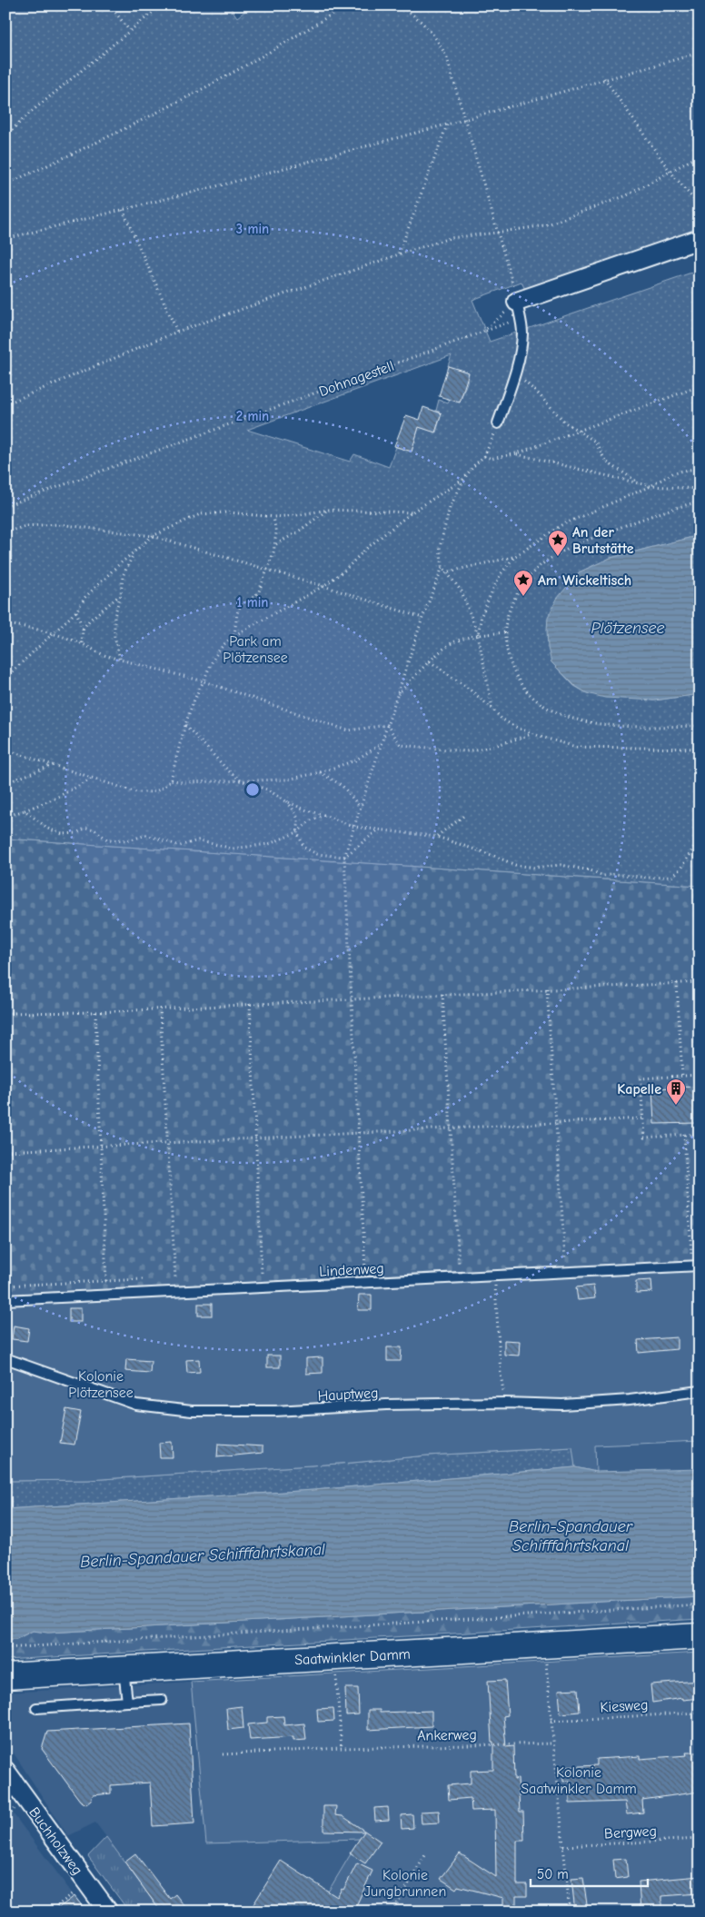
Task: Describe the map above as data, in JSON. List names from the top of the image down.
{
  "streets": {
    "main road": ["Saatwinkler Damm"],
    "street": ["Buchholzweg"],
    "lane": ["Lindenweg", "Hauptweg"],
    "path": [
      "Dohnagestell",
      "Kiesweg",
      "Ankerweg",
      "Bergweg"
    ]
  },
  "water": ["Plötzensee", "Berlin-Spandauer Schifffahrtskanal"],
  "parks": [
    "Park am Plötzensee",
    "Kolonie Plötzensee",
    "Kolonie Saatwinkler Damm",
    "Kolonie Jungbrunnen"
  ],
  "places": {
    "place": ["An der Brutstätte", "Am Wickeltisch"],
    "building": ["Kapelle"]
  },
  "scale_bar": "50 m",
  "rings": ["3 min", "2 min", "1 min"]
}
